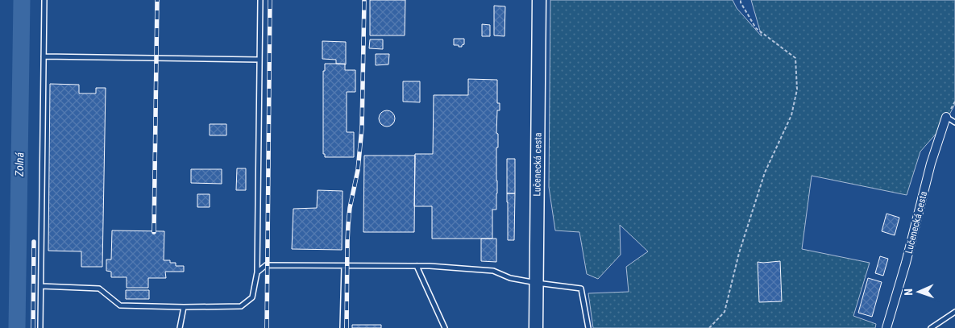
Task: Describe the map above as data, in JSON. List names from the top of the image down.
{
  "streets": {
    "main road": ["Lučenecká cesta"]
  },
  "water": ["Zolná"],
  "north": "left"
}
